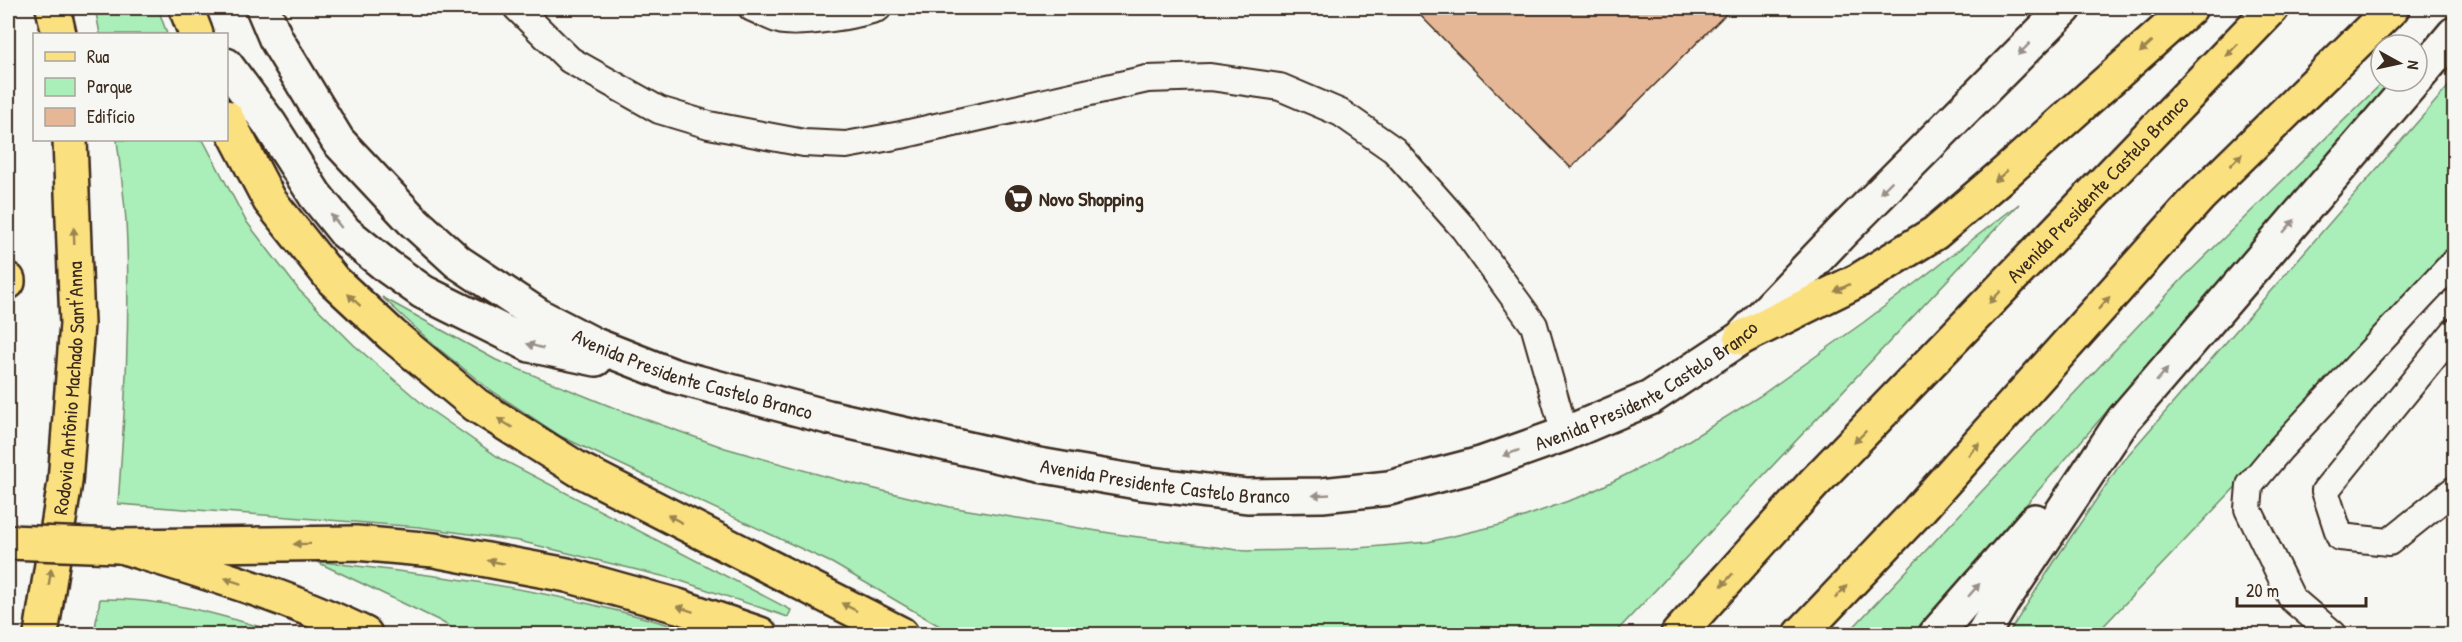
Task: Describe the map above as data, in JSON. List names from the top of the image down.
{
  "streets": {
    "main road": ["Avenida Presidente Castelo Branco", "Rodovia Antônio Machado Sant'Anna"]
  },
  "one_way": ["Rodovia Antônio Machado Sant'Anna"],
  "places": {
    "supermarket": ["Novo Shopping"]
  },
  "legend": ["Rua", "Parque", "Edifício"],
  "scale_bar": "20 m",
  "north": "right"
}
